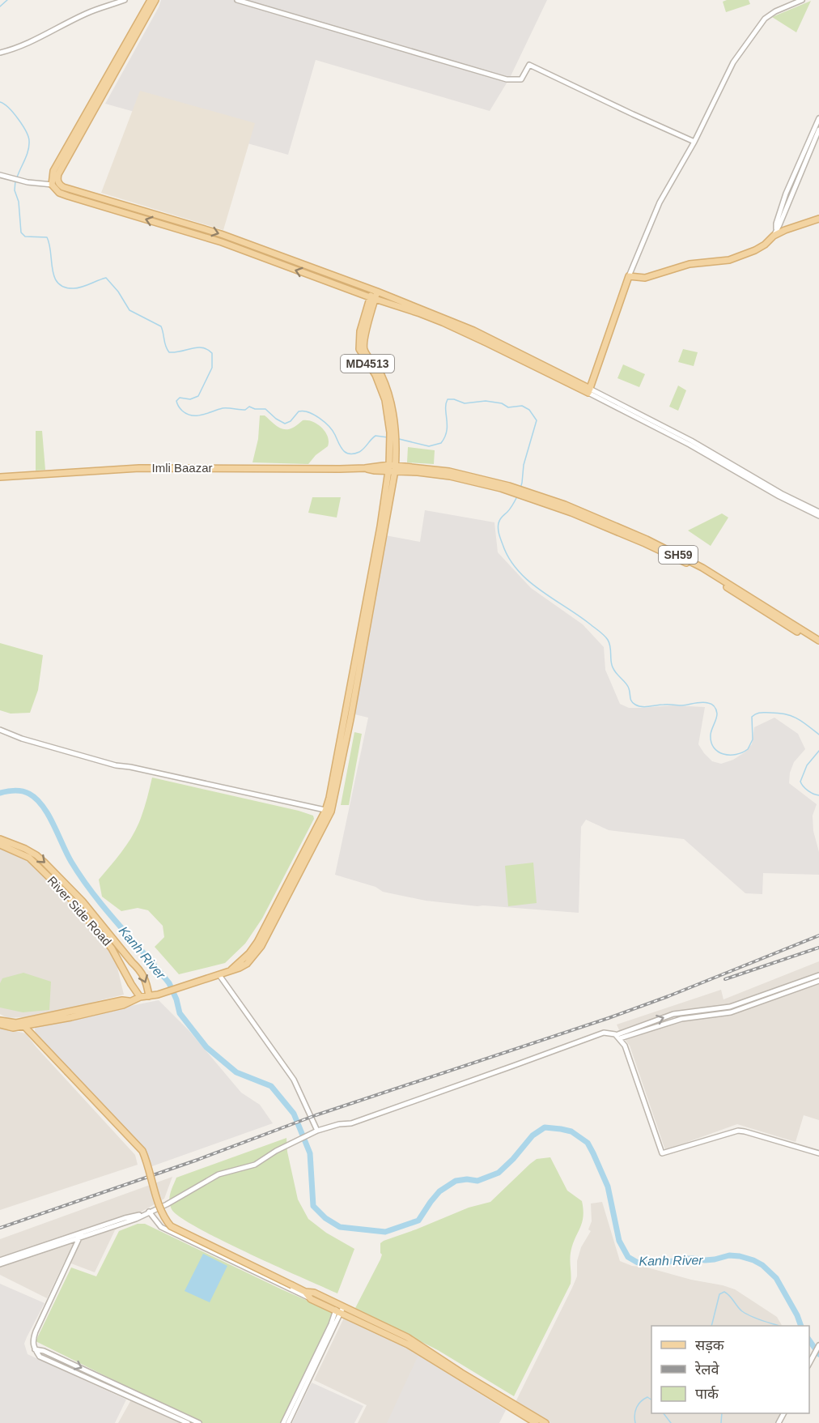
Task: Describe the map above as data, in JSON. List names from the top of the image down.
{
  "streets": {
    "main road": [
      "MD4513",
      "Imli Baazar",
      "SH59",
      "River Side Road"
    ]
  },
  "crossings": [
    ["MD4513", "Imli Baazar"],
    ["MD4513", "SH59"],
    ["Imli Baazar", "SH59"]
  ],
  "water": ["Kanh River"],
  "legend": ["सड़क", "रेलवे", "पार्क"]
}
